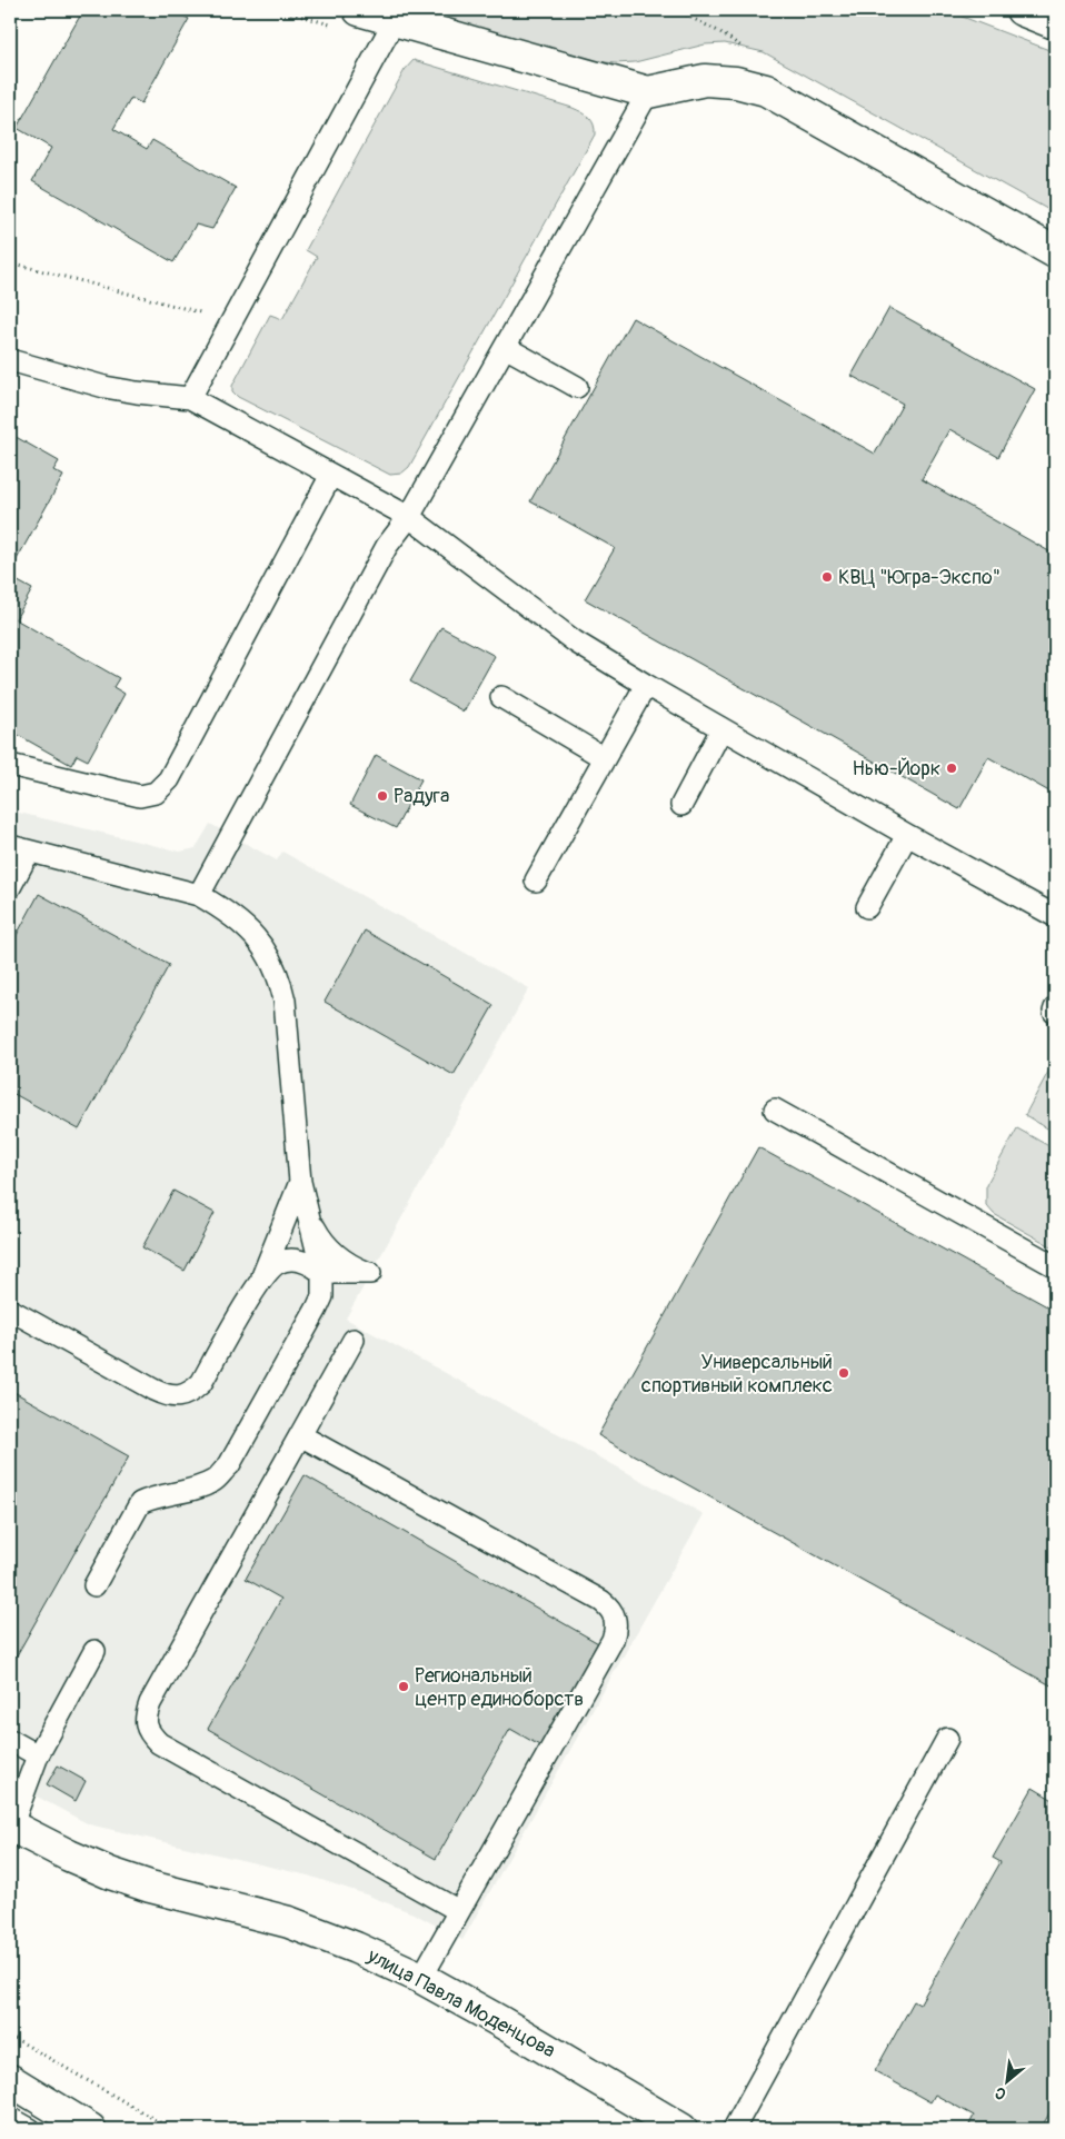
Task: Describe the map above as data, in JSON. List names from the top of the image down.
{
  "streets": {
    "main road": ["улица Павла Моденцова"]
  },
  "places": [
    "КВЦ \"Югра-Экспо\"",
    "Нью-Йорк",
    "Радуга",
    "Универсальный спортивный комплекс",
    "Региональный центр единоборств"
  ],
  "north": "bottom left"
}
